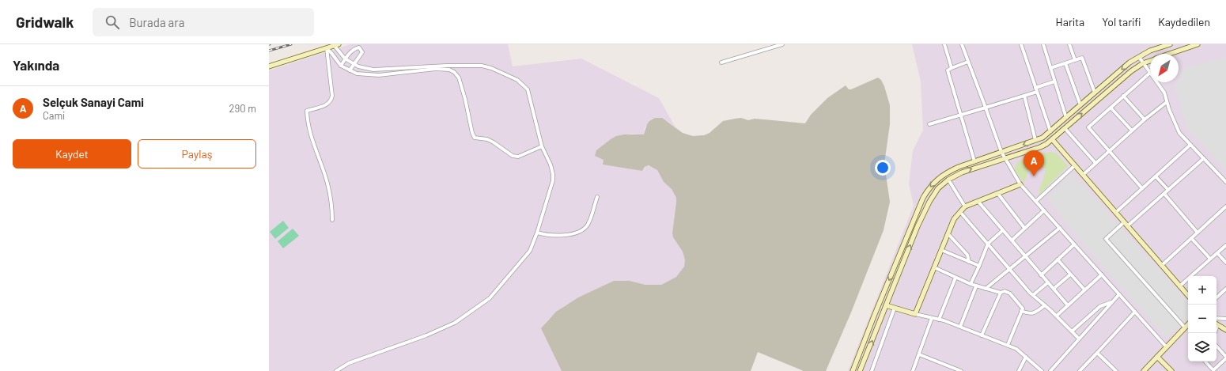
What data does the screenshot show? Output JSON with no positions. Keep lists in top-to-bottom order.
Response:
{
  "north": "bottom left",
  "page": {
    "header": "Gridwalk",
    "search": "Burada ara",
    "nav": ["Harita", "Yol tarifi", "Kaydedilen"],
    "heading": "Yakında",
    "list": [
      {
        "mark": "A",
        "name": "Selçuk Sanayi Cami",
        "note": "Cami",
        "value": "290 m"
      }
    ],
    "buttons": ["Kaydet", "Paylaş"],
    "pins": "A",
    "map_buttons": ["+", "−"]
  }
}
